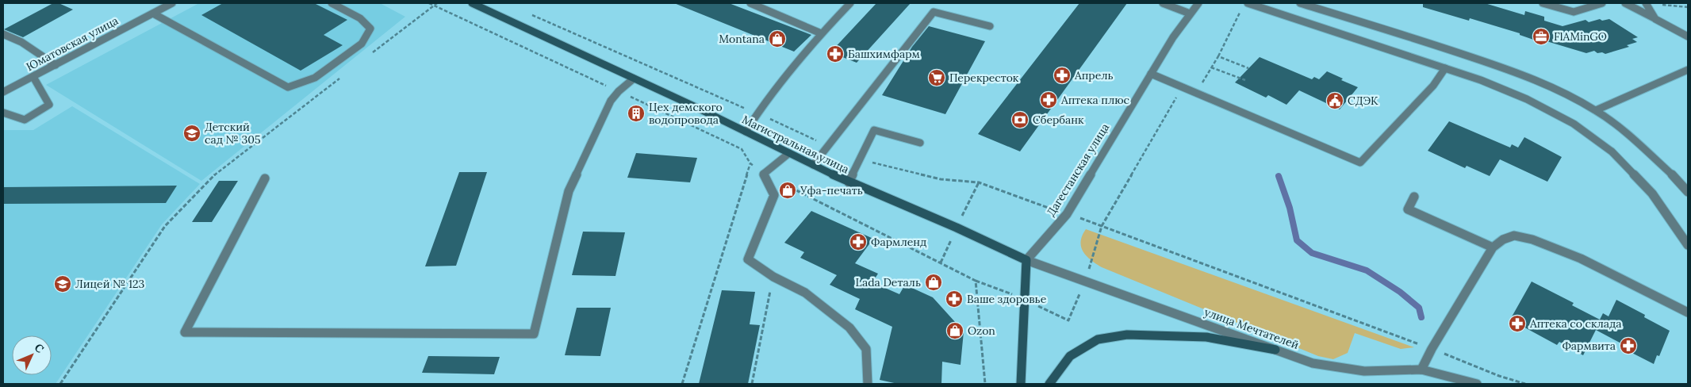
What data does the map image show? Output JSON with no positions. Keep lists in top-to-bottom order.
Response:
{
  "streets": {
    "street": [
      "Юматовская улица",
      "Магистральная улица",
      "Дагестанская улица",
      "улица Мечтателей"
    ]
  },
  "crossings": [
    ["Магистральная улица", "Дагестанская улица"],
    ["Магистральная улица", "улица Мечтателей"],
    ["Дагестанская улица", "улица Мечтателей"]
  ],
  "places": {
    "office": ["FlAMinGO"],
    "shop": [
      "Montana",
      "Уфа-печать",
      "Lada Dеталь",
      "Ozon"
    ],
    "pharmacy": [
      "Башхимфарм",
      "Апрель",
      "Аптека плюс",
      "Фармленд",
      "Ваше здоровье",
      "Аптека со склада",
      "Фармвита"
    ],
    "supermarket": ["Перекресток"],
    "public building": ["СДЭК"],
    "building": ["Цех демского водопровода"],
    "bank": ["Сбербанк"],
    "school or university": ["Детский сад № 305", "Лицей № 123"]
  },
  "north": "top right"
}
